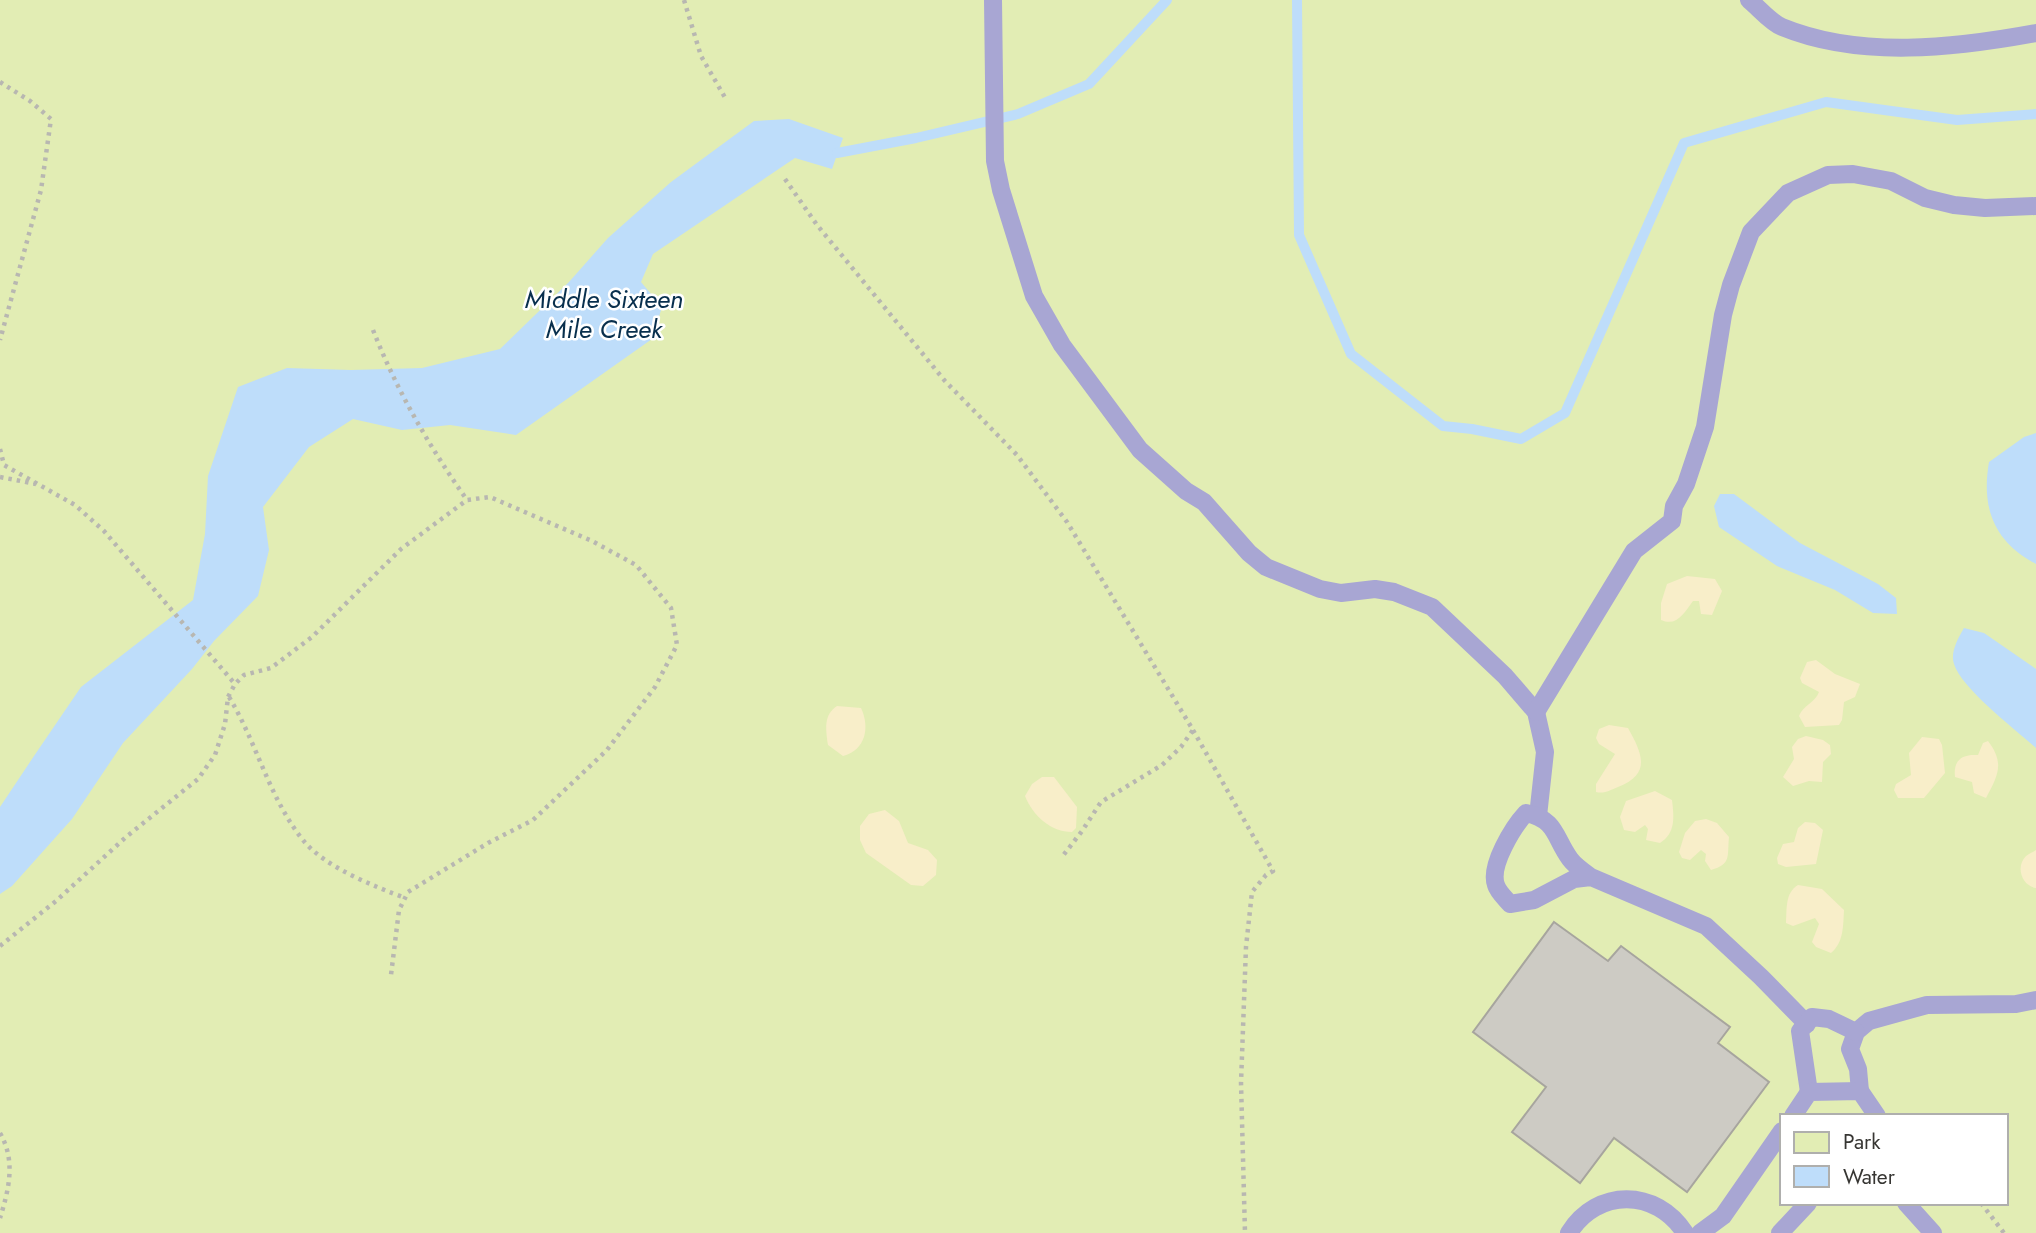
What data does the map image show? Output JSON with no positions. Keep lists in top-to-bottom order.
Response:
{
  "water": ["Middle Sixteen Mile Creek"],
  "legend": ["Park", "Water"]
}
